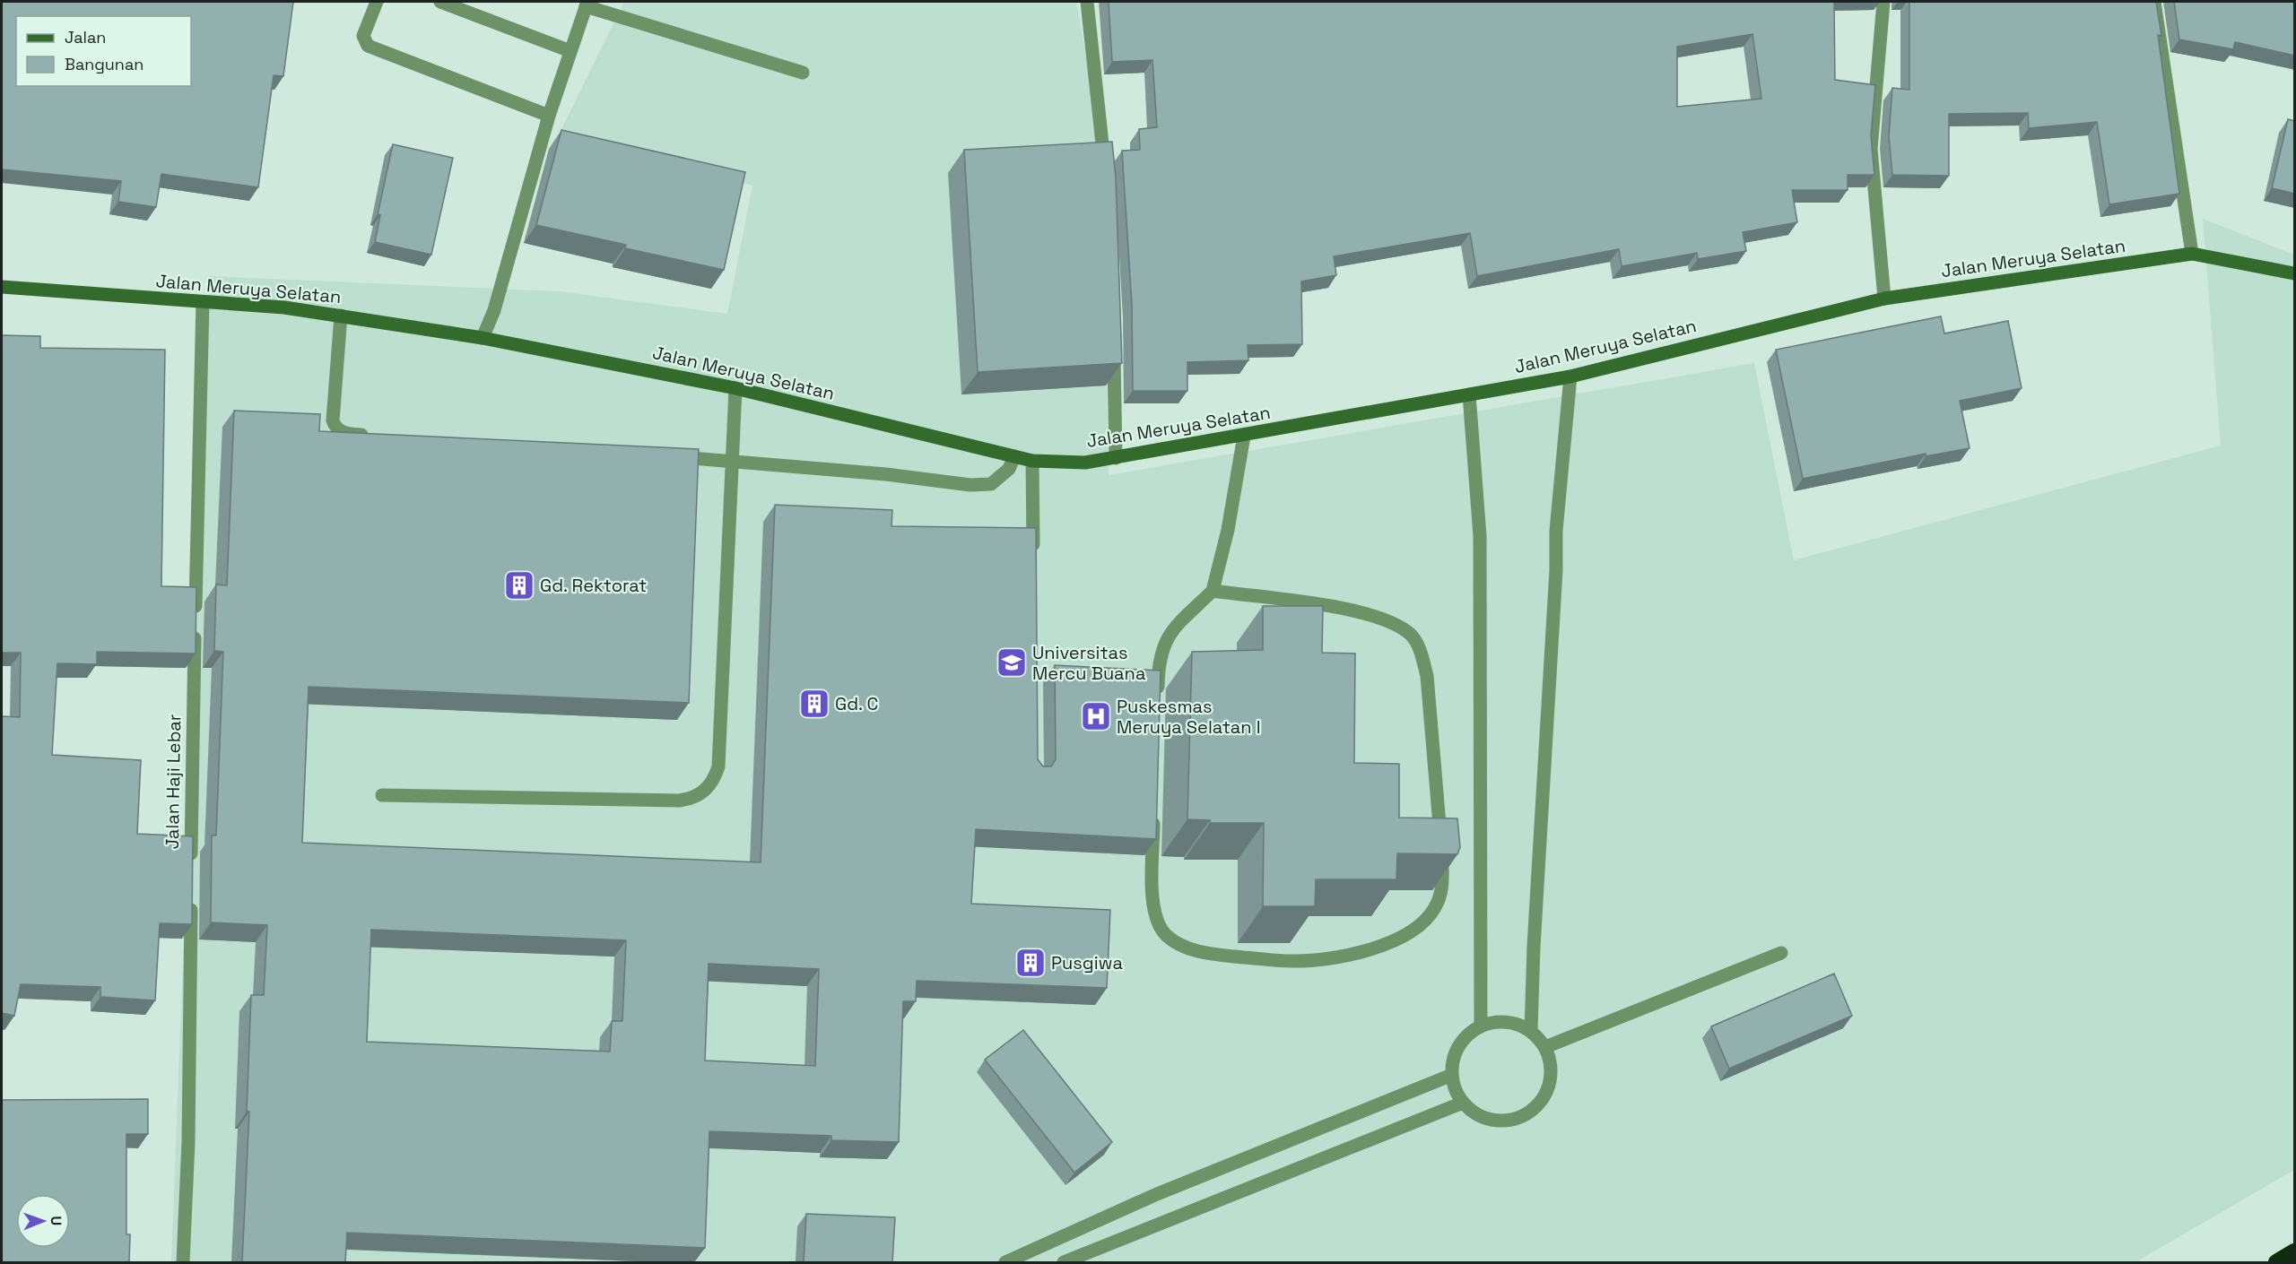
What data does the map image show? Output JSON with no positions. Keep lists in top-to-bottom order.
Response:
{
  "streets": {
    "main road": ["Jalan Meruya Selatan"],
    "street": ["Jalan Haji Lebar"]
  },
  "crossings": [
    ["Jalan Meruya Selatan", "Jalan Haji Lebar"]
  ],
  "places": {
    "building": ["Gd. Rektorat", "Gd. C", "Pusgiwa"],
    "school or university": ["Universitas Mercu Buana"],
    "hospital": ["Puskesmas Meruya Selatan I"]
  },
  "legend": ["Jalan", "Bangunan"],
  "north": "right"
}
